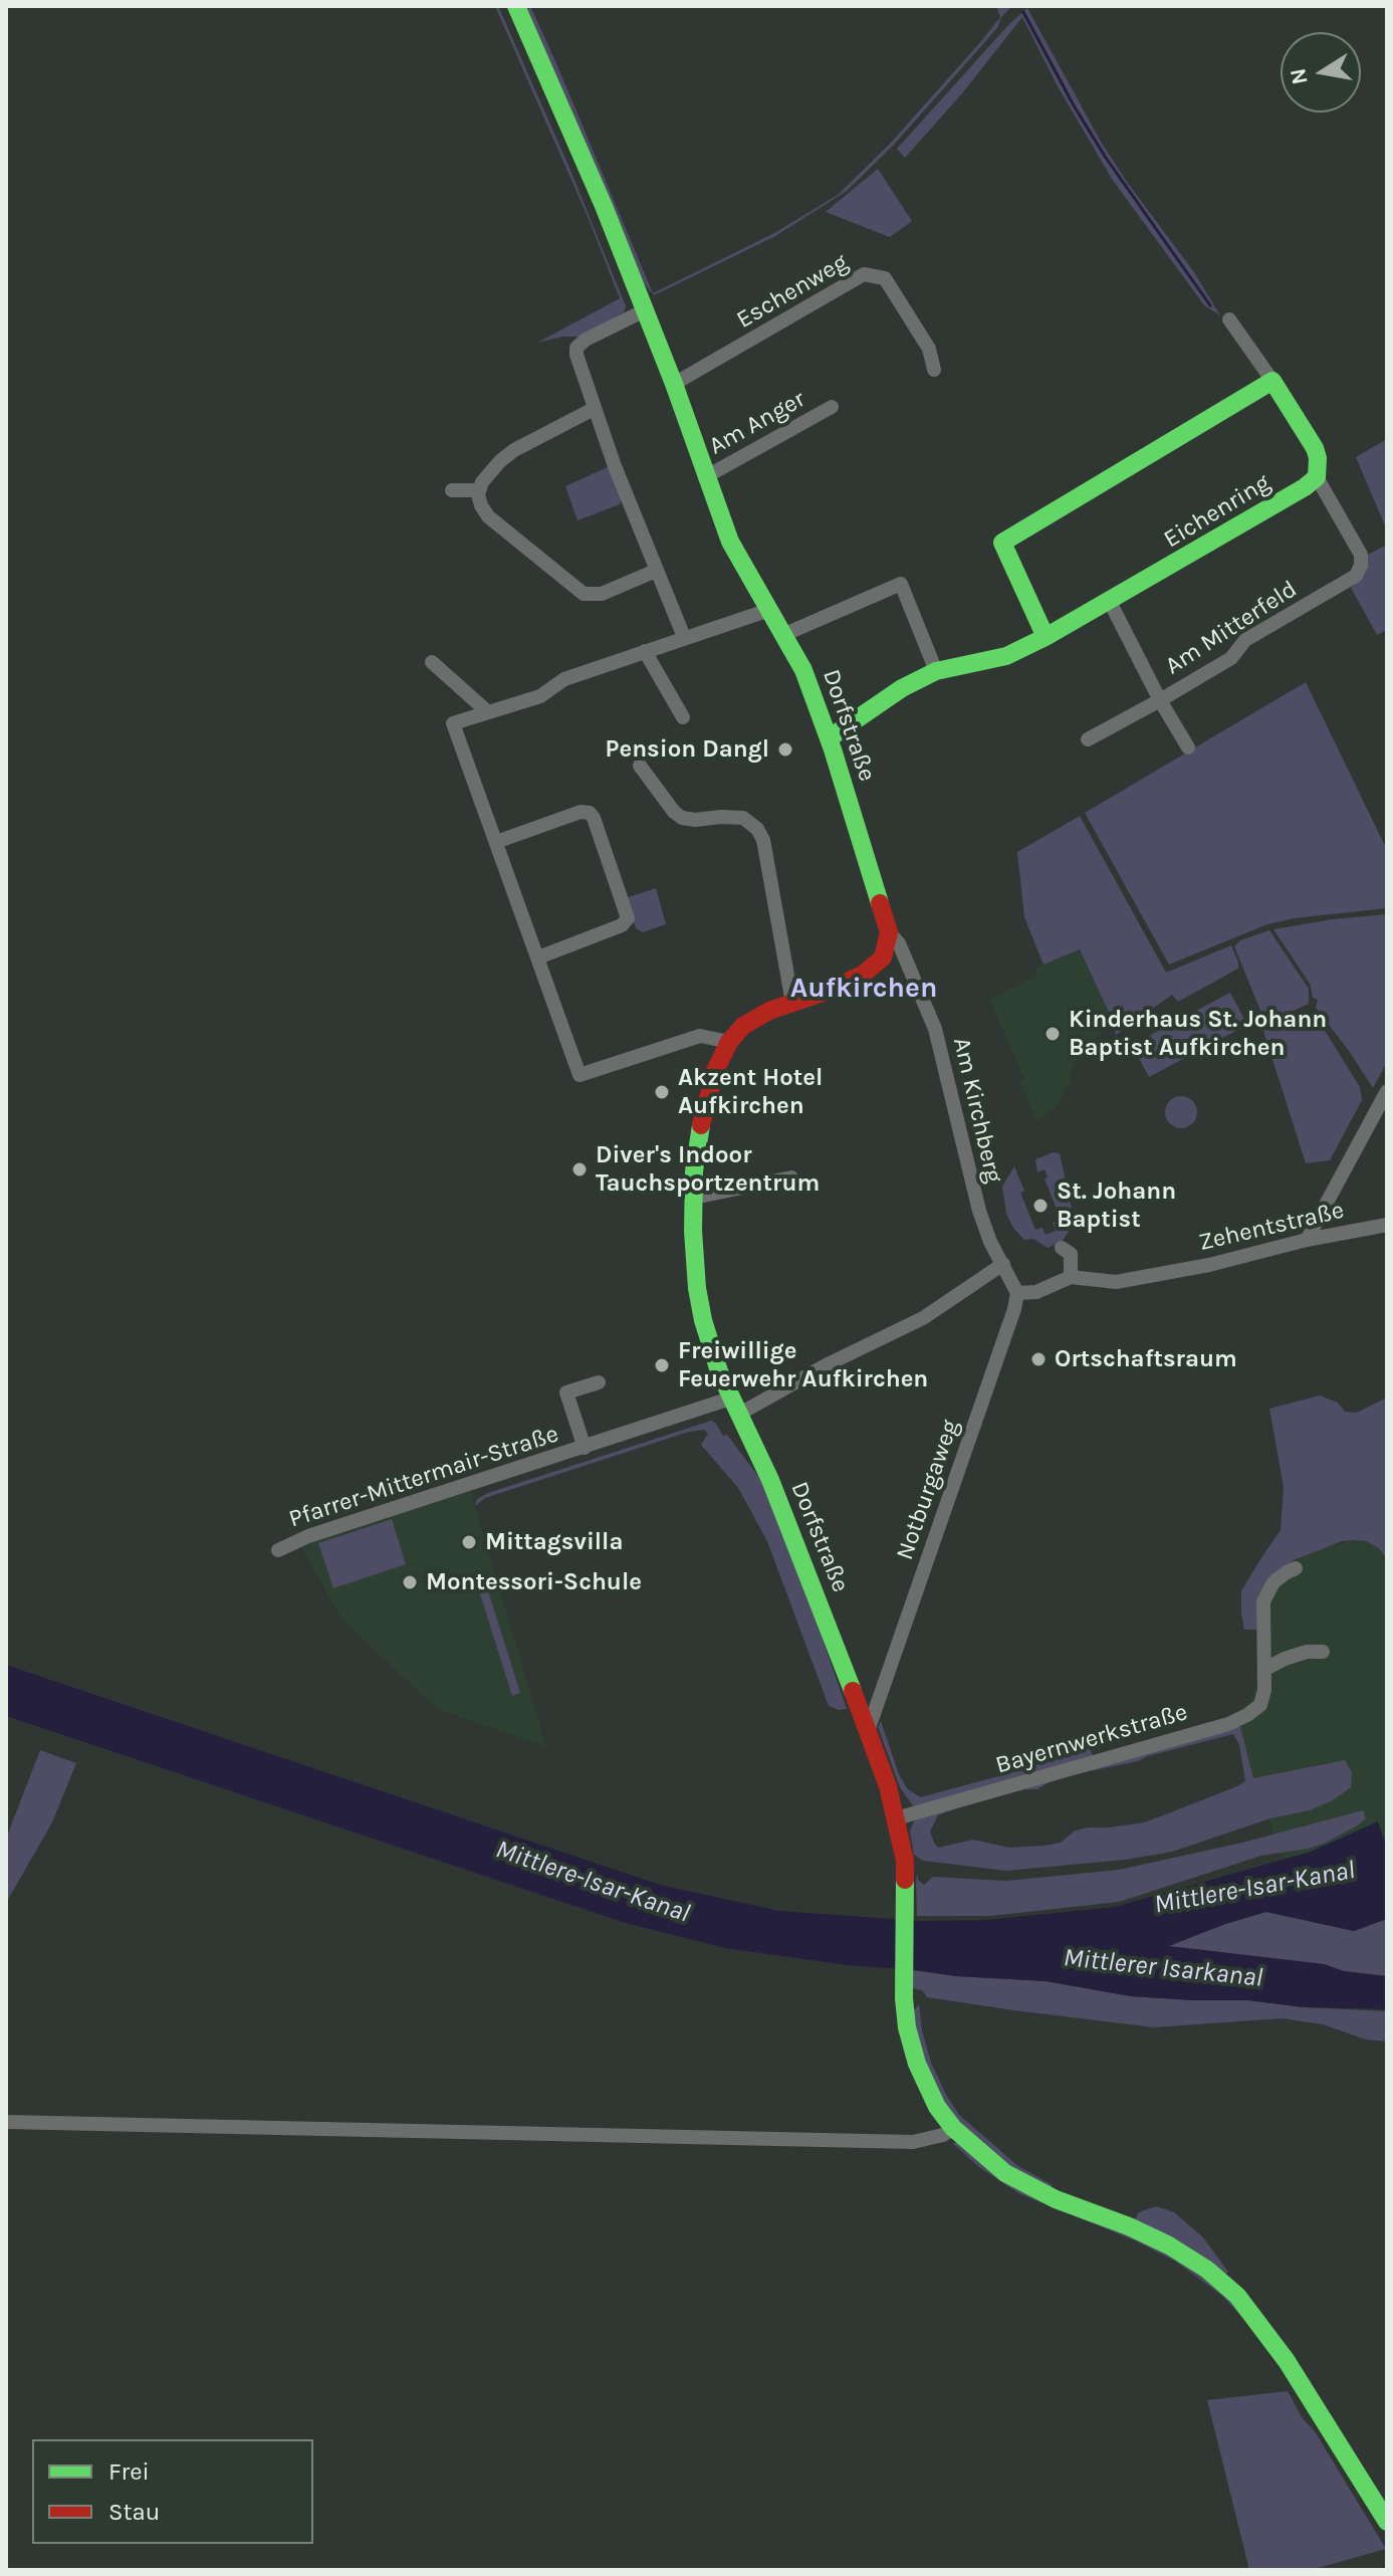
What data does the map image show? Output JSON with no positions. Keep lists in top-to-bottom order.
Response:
{
  "streets": {
    "street": [
      "Eschenweg",
      "Am Anger",
      "Eichenring",
      "Am Mitterfeld",
      "Dorfstraße",
      "Am Kirchberg",
      "Zehentstraße",
      "Pfarrer-Mittermair-Straße",
      "Notburgaweg",
      "Bayernwerkstraße"
    ]
  },
  "crossings": [
    ["Eschenweg", "Dorfstraße"],
    ["Am Anger", "Dorfstraße"],
    ["Eichenring", "Am Mitterfeld"],
    ["Eichenring", "Dorfstraße"],
    ["Dorfstraße", "Am Kirchberg"],
    ["Dorfstraße", "Pfarrer-Mittermair-Straße"],
    ["Dorfstraße", "Notburgaweg"],
    ["Dorfstraße", "Bayernwerkstraße"],
    ["Am Kirchberg", "Pfarrer-Mittermair-Straße"]
  ],
  "districts": ["Aufkirchen"],
  "water": ["Mittlere-Isar-Kanal", "Mittlerer Isarkanal"],
  "places": [
    "Pension Dangl",
    "Kinderhaus St. Johann Baptist Aufkirchen",
    "Akzent Hotel Aufkirchen",
    "Diver's Indoor Tauchsportzentrum",
    "St. Johann Baptist",
    "Ortschaftsraum",
    "Freiwillige Feuerwehr Aufkirchen",
    "Mittagsvilla",
    "Montessori-Schule"
  ],
  "legend": ["Frei", "Stau"],
  "north": "left"
}
